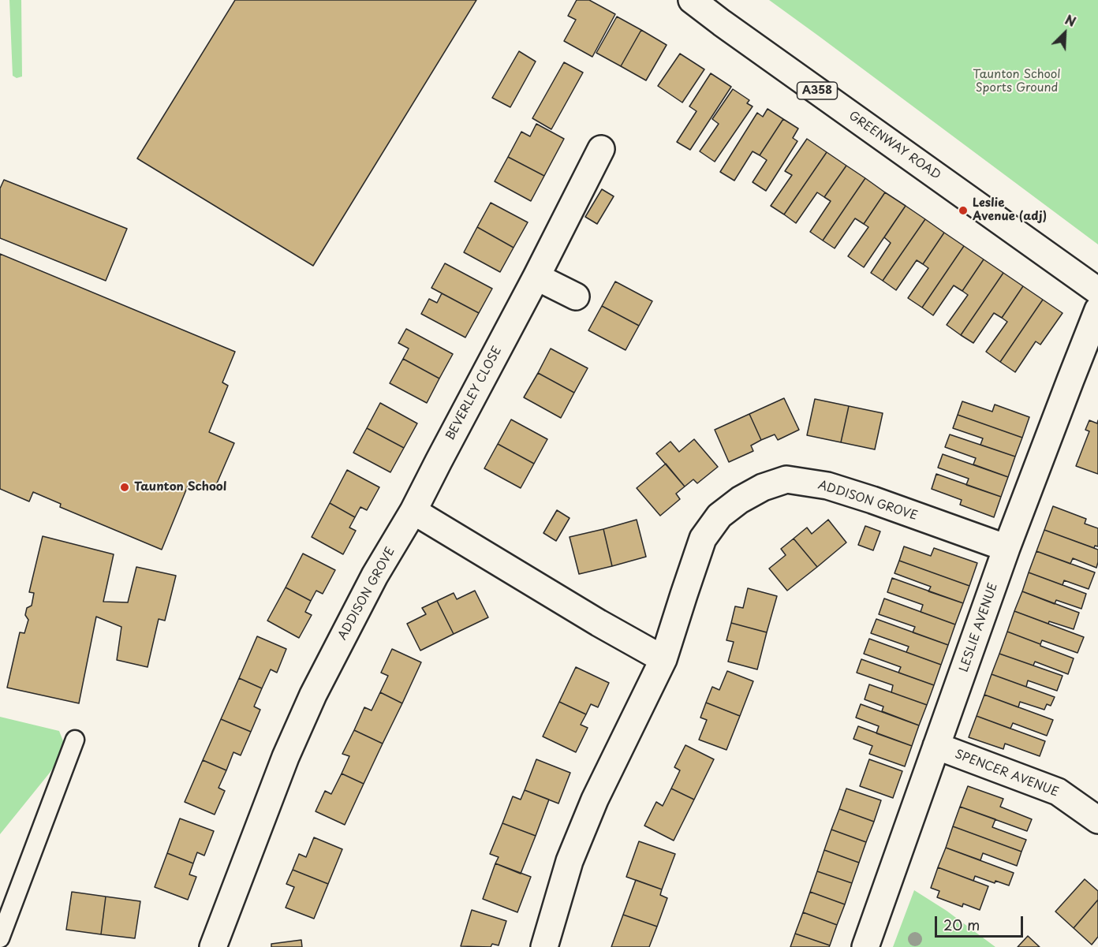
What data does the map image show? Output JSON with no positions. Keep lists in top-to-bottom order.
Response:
{
  "streets": {
    "street": [
      "A358",
      "GREENWAY ROAD",
      "BEVERLEY CLOSE",
      "ADDISON GROVE",
      "LESLIE AVENUE",
      "SPENCER AVENUE"
    ]
  },
  "crossings": [
    ["BEVERLEY CLOSE", "ADDISON GROVE"],
    ["ADDISON GROVE", "LESLIE AVENUE"],
    ["LESLIE AVENUE", "SPENCER AVENUE"]
  ],
  "parks": ["Taunton School Sports Ground"],
  "places": ["Leslie Avenue (adj)", "Taunton School"],
  "scale_bar": "20 m",
  "north": "top right"
}
